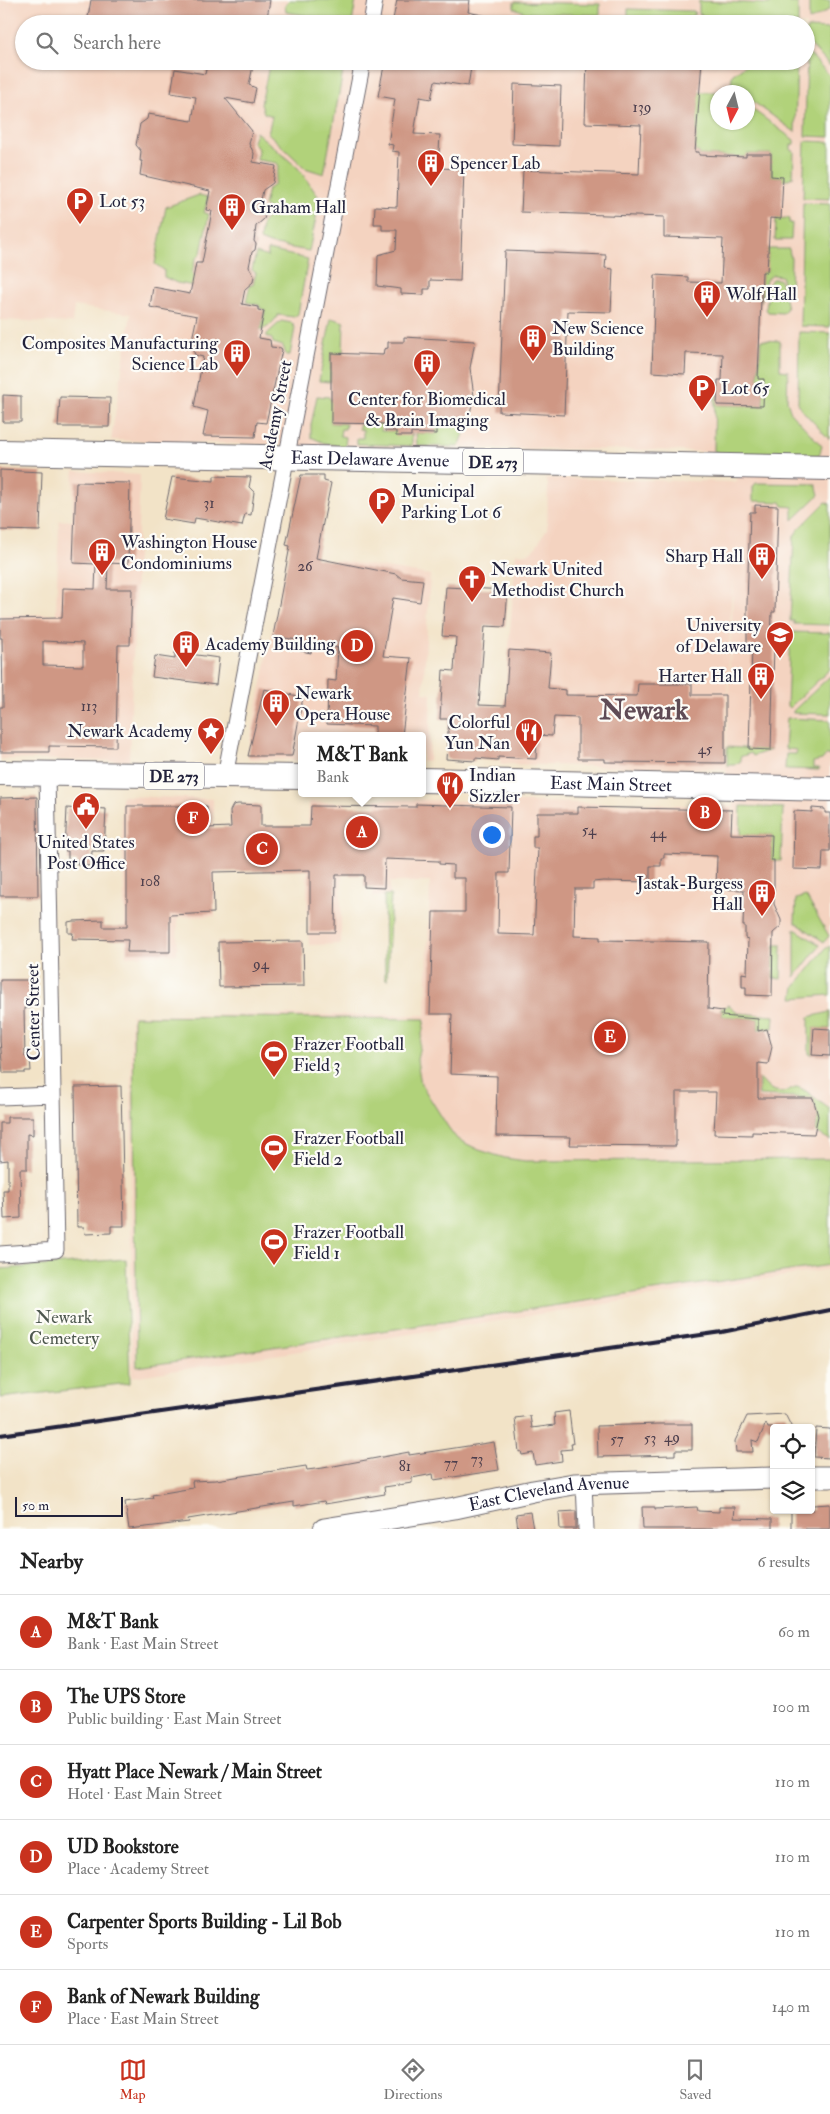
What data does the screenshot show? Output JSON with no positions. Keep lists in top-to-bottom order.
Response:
{
  "streets": {
    "main road": [
      "East Delaware Avenue",
      "DE 273",
      "East Main Street",
      "East Cleveland Avenue"
    ],
    "street": ["Academy Street", "Center Street"]
  },
  "crossings": [
    ["Academy Street", "East Delaware Avenue"],
    ["Academy Street", "DE 273"],
    ["DE 273", "Center Street"]
  ],
  "districts": ["Newark"],
  "parks": ["Newark Cemetery"],
  "places": {
    "building": [
      "Spencer Lab",
      "Graham Hall",
      "Wolf Hall",
      "New Science Building",
      "Composites Manufacturing Science Lab",
      "Center for Biomedical & Brain Imaging",
      "Washington House Condominiums",
      "Sharp Hall",
      "Academy Building",
      "Harter Hall",
      "Newark Opera House",
      "Jastak-Burgess Hall"
    ],
    "parking": ["Lot 53", "Lot 65", "Municipal Parking Lot 6"],
    "church": ["Newark United Methodist Church"],
    "school or university": ["University of Delaware"],
    "place": ["Newark Academy"],
    "restaurant": ["Colorful Yun Nan", "Indian Sizzler"],
    "public building": ["United States Post Office"],
    "sports": ["Frazer Football Field 3", "Frazer Football Field 2", "Frazer Football Field 1"]
  },
  "house_numbers": [
    "139",
    "31",
    "26",
    "113",
    "45",
    "54",
    "44",
    "108",
    "94",
    "49",
    "53",
    "57",
    "73",
    "77",
    "81"
  ],
  "scale_bar": "50 m",
  "north": "bottom",
  "page": {
    "search": "Search here",
    "pins": [
      "D",
      "B",
      "F",
      "A",
      "C",
      "E"
    ],
    "popup": ["M&T Bank", "Bank"],
    "scale": "50 m",
    "heading": ["Nearby", "6 results"],
    "list": [
      {
        "mark": "A",
        "name": "M&T Bank",
        "note": "Bank · East Main Street",
        "value": "60 m"
      },
      {
        "mark": "B",
        "name": "The UPS Store",
        "note": "Public building · East Main Street",
        "value": "100 m"
      },
      {
        "mark": "C",
        "name": "Hyatt Place Newark / Main Street",
        "note": "Hotel · East Main Street",
        "value": "110 m"
      },
      {
        "mark": "D",
        "name": "UD Bookstore",
        "note": "Place · Academy Street",
        "value": "110 m"
      },
      {
        "mark": "E",
        "name": "Carpenter Sports Building - Lil Bob",
        "note": "Sports",
        "value": "110 m"
      },
      {
        "mark": "F",
        "name": "Bank of Newark Building",
        "note": "Place · East Main Street",
        "value": "140 m"
      }
    ],
    "nav": ["Map", "Directions", "Saved"]
  }
}
